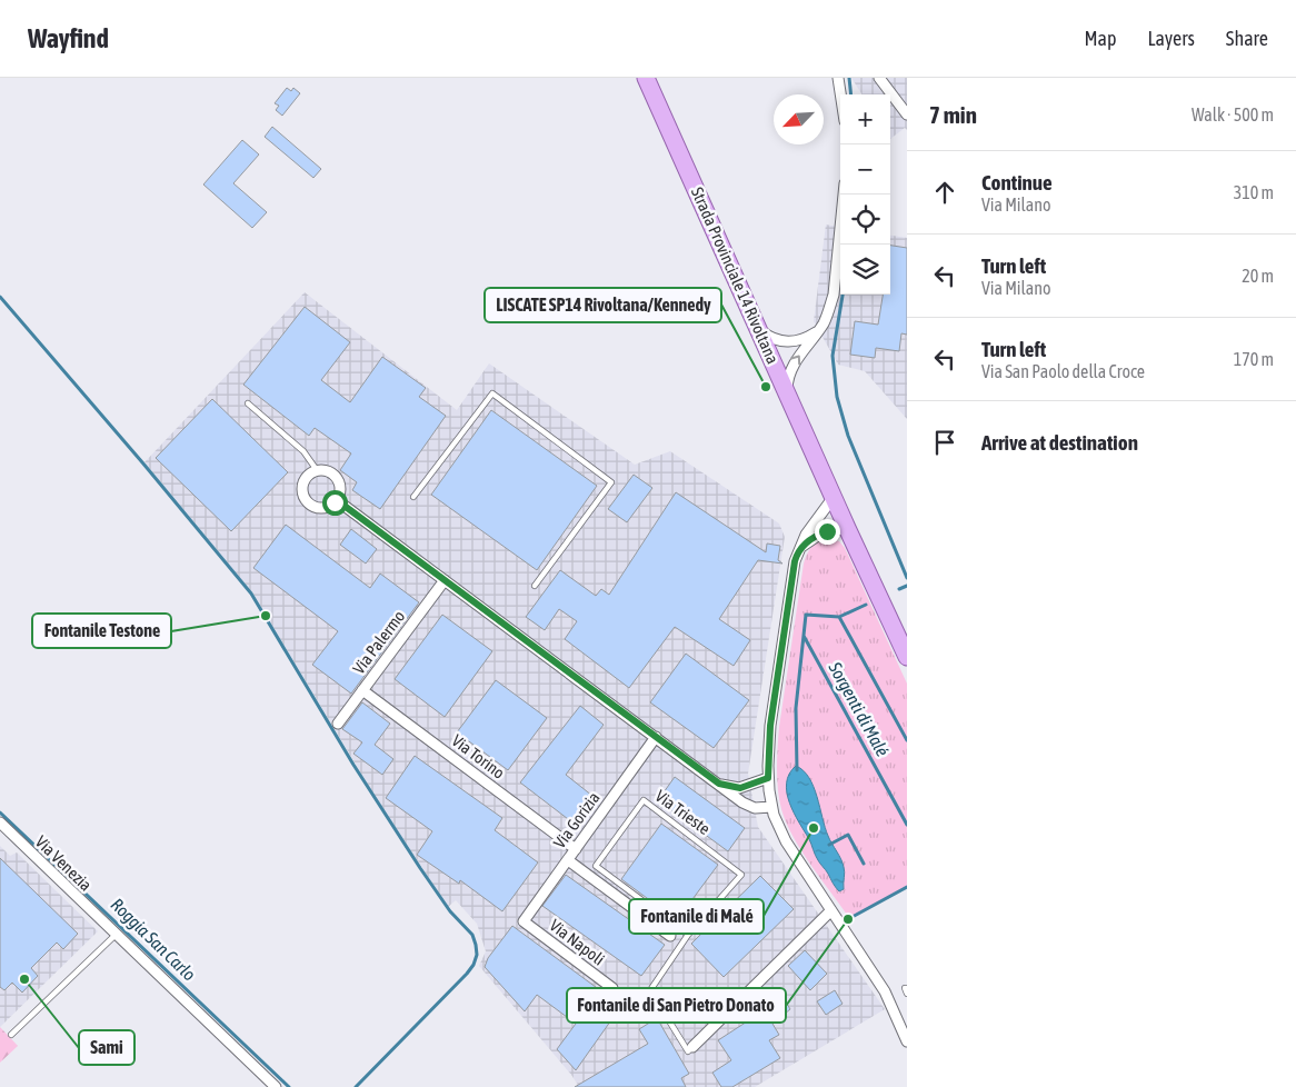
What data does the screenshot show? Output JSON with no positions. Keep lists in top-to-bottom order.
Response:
{
  "streets": {
    "main road": ["Strada Provinciale 14 Rivoltana"],
    "street": [
      "Via Palermo",
      "Via Torino",
      "Via Trieste",
      "Via Gorizia",
      "Via Venezia",
      "Via Napoli"
    ]
  },
  "crossings": [
    ["Via Palermo", "Via Torino"],
    ["Via Torino", "Via Gorizia"],
    ["Via Gorizia", "Via Napoli"]
  ],
  "water": ["Sorgenti di Malé", "Roggia San Carlo"],
  "places": [
    "LISCATE SP14 Rivoltana/Kennedy",
    "Fontanile Testone",
    "Fontanile di Malé",
    "Fontanile di San Pietro Donato",
    "Sami"
  ],
  "north": "bottom left",
  "page": {
    "header": "Wayfind",
    "nav": ["Map", "Layers", "Share"],
    "heading": ["7 min", "Walk · 500 m"],
    "map_buttons": ["+", "−"],
    "list": [
      ["Continue", "Via Milano", "310 m"],
      ["Turn left", "Via Milano", "20 m"],
      ["Turn left", "Via San Paolo della Croce", "170 m"],
      "Arrive at destination"
    ]
  }
}
